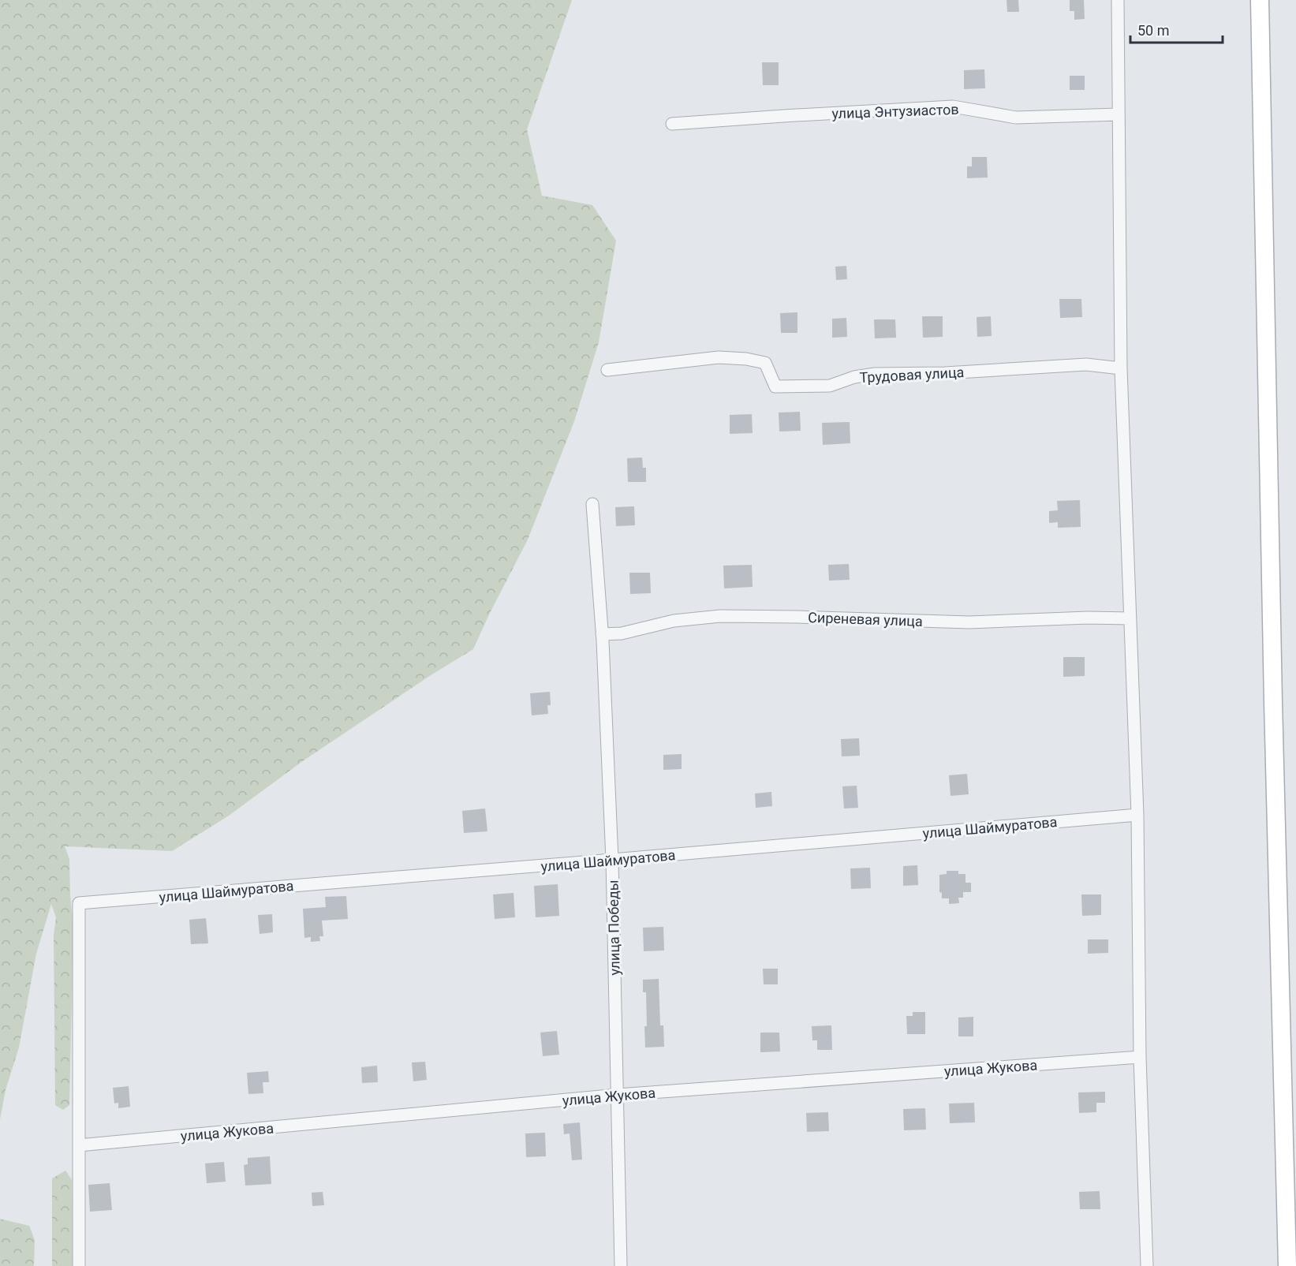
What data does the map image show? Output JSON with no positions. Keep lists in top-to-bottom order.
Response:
{
  "streets": {
    "street": [
      "улица Энтузиастов",
      "Трудовая улица",
      "Сиреневая улица",
      "улица Шаймуратова",
      "улица Победы",
      "улица Жукова"
    ]
  },
  "crossings": [
    ["Сиреневая улица", "улица Победы"],
    ["улица Шаймуратова", "улица Победы"],
    ["улица Шаймуратова", "улица Жукова"],
    ["улица Победы", "улица Жукова"]
  ],
  "scale_bar": "50 m"
}
